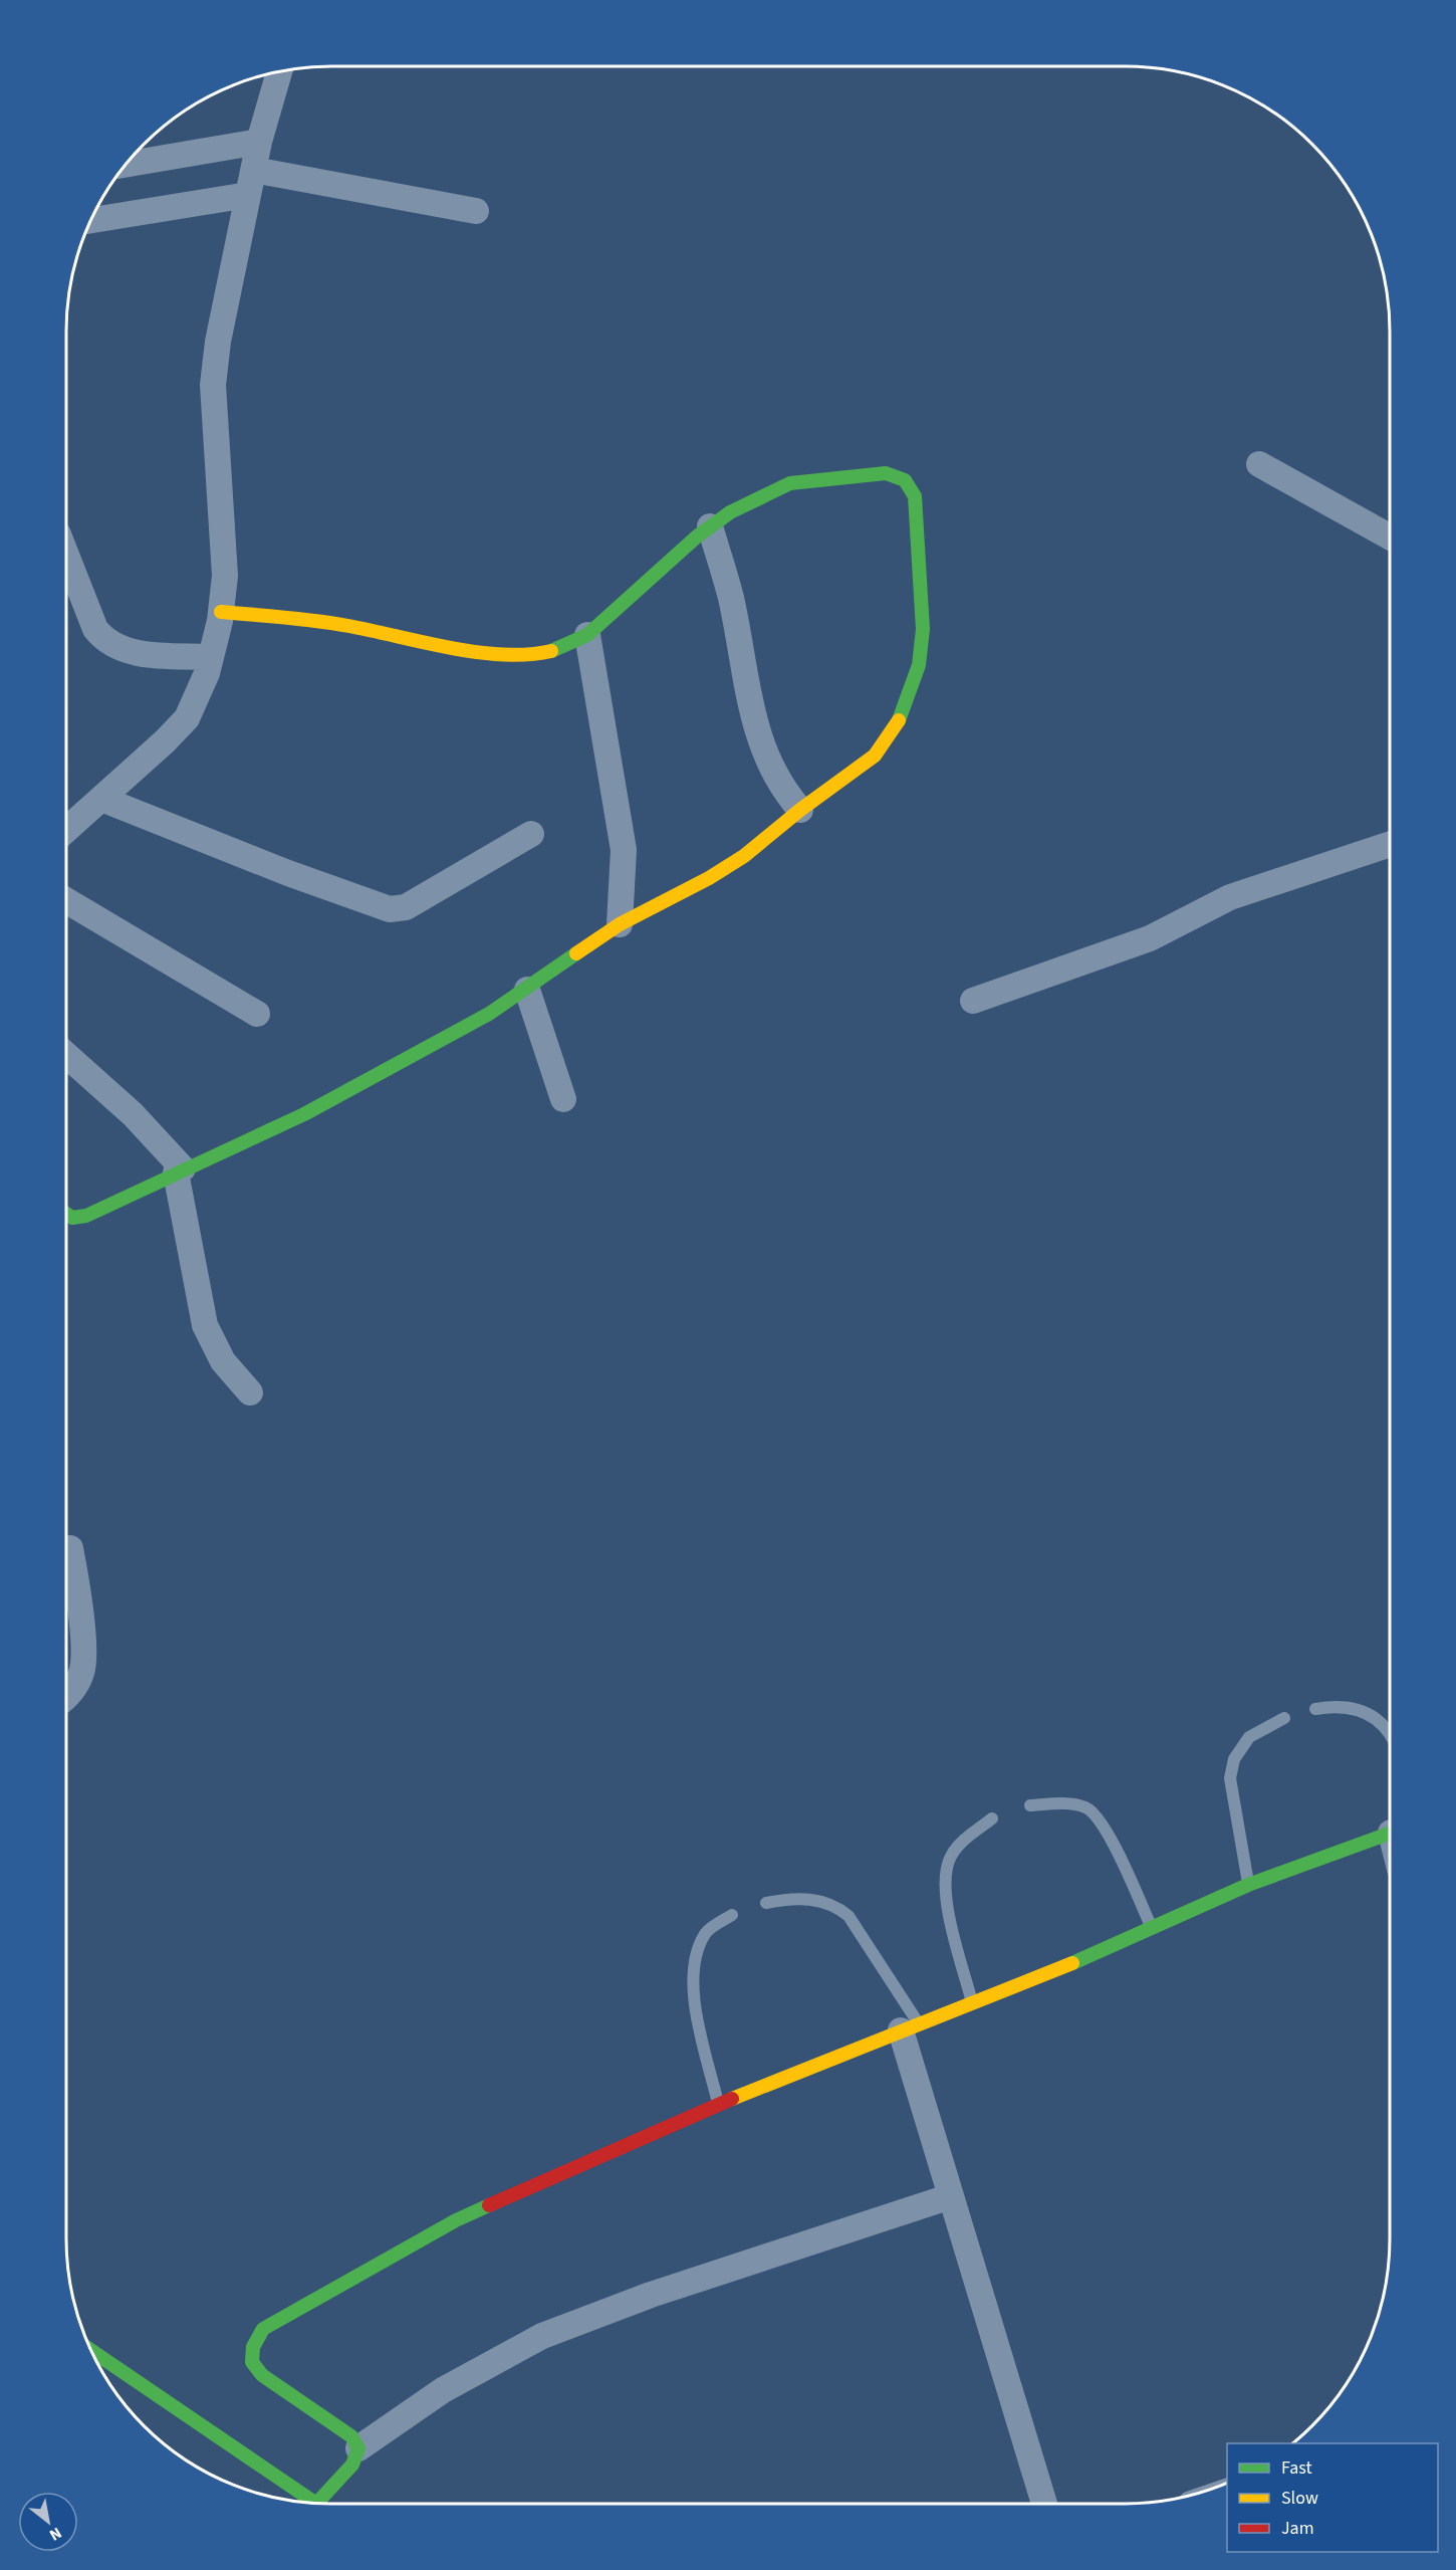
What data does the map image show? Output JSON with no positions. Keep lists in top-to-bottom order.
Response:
{
  "legend": ["Fast", "Slow", "Jam"],
  "north": "bottom right"
}
